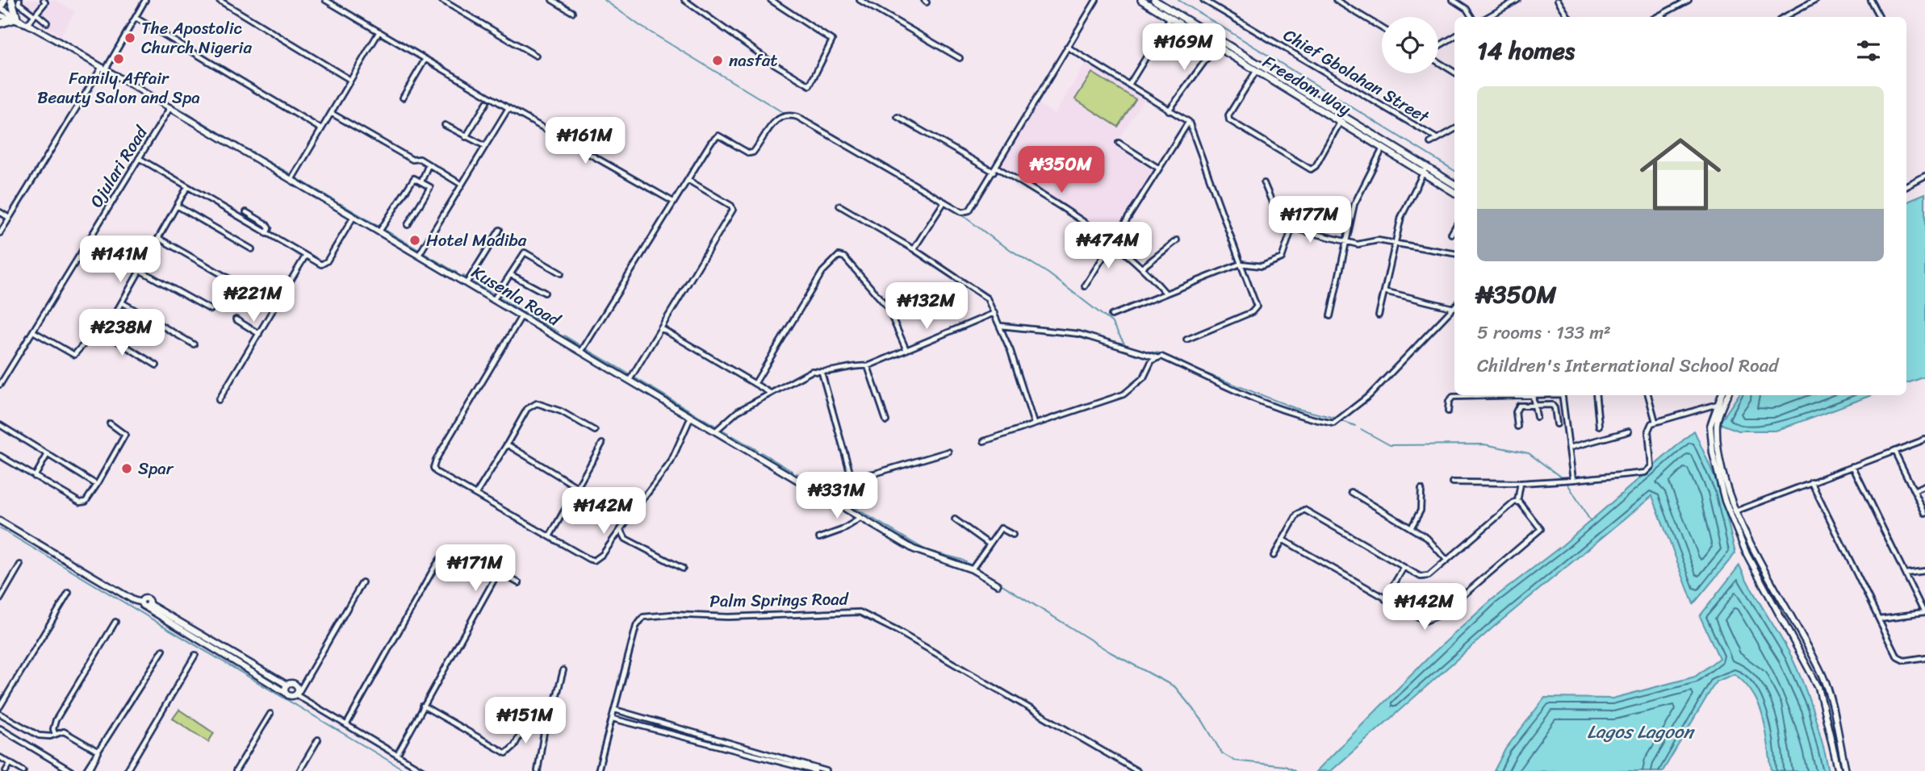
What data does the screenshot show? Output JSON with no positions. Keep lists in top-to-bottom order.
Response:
{
  "streets": {
    "main road": ["Freedom Way"],
    "street": [
      "Chief Gbolahan Street",
      "Ojulari Road",
      "Kusenla Road",
      "Palm Springs Road"
    ]
  },
  "crossings": [
    ["Ojulari Road", "Kusenla Road"]
  ],
  "water": ["Lagos Lagoon"],
  "places": [
    "The Apostolic Church Nigeria",
    "Family Affair Beauty Salon and Spa",
    "nasfat",
    "Hotel Madiba",
    "Spar"
  ],
  "page": {
    "heading": "14 homes",
    "price": [
      "₦169M",
      "₦161M",
      "₦350M",
      "₦177M",
      "₦474M",
      "₦141M",
      "₦221M",
      "₦132M",
      "₦238M",
      "₦331M",
      "₦142M",
      "₦171M",
      "₦142M",
      "₦151M"
    ],
    "list": [
      {
        "name": "₦350M",
        "note": "5 rooms · 133 m² · Children's International School Road"
      }
    ]
  }
}
